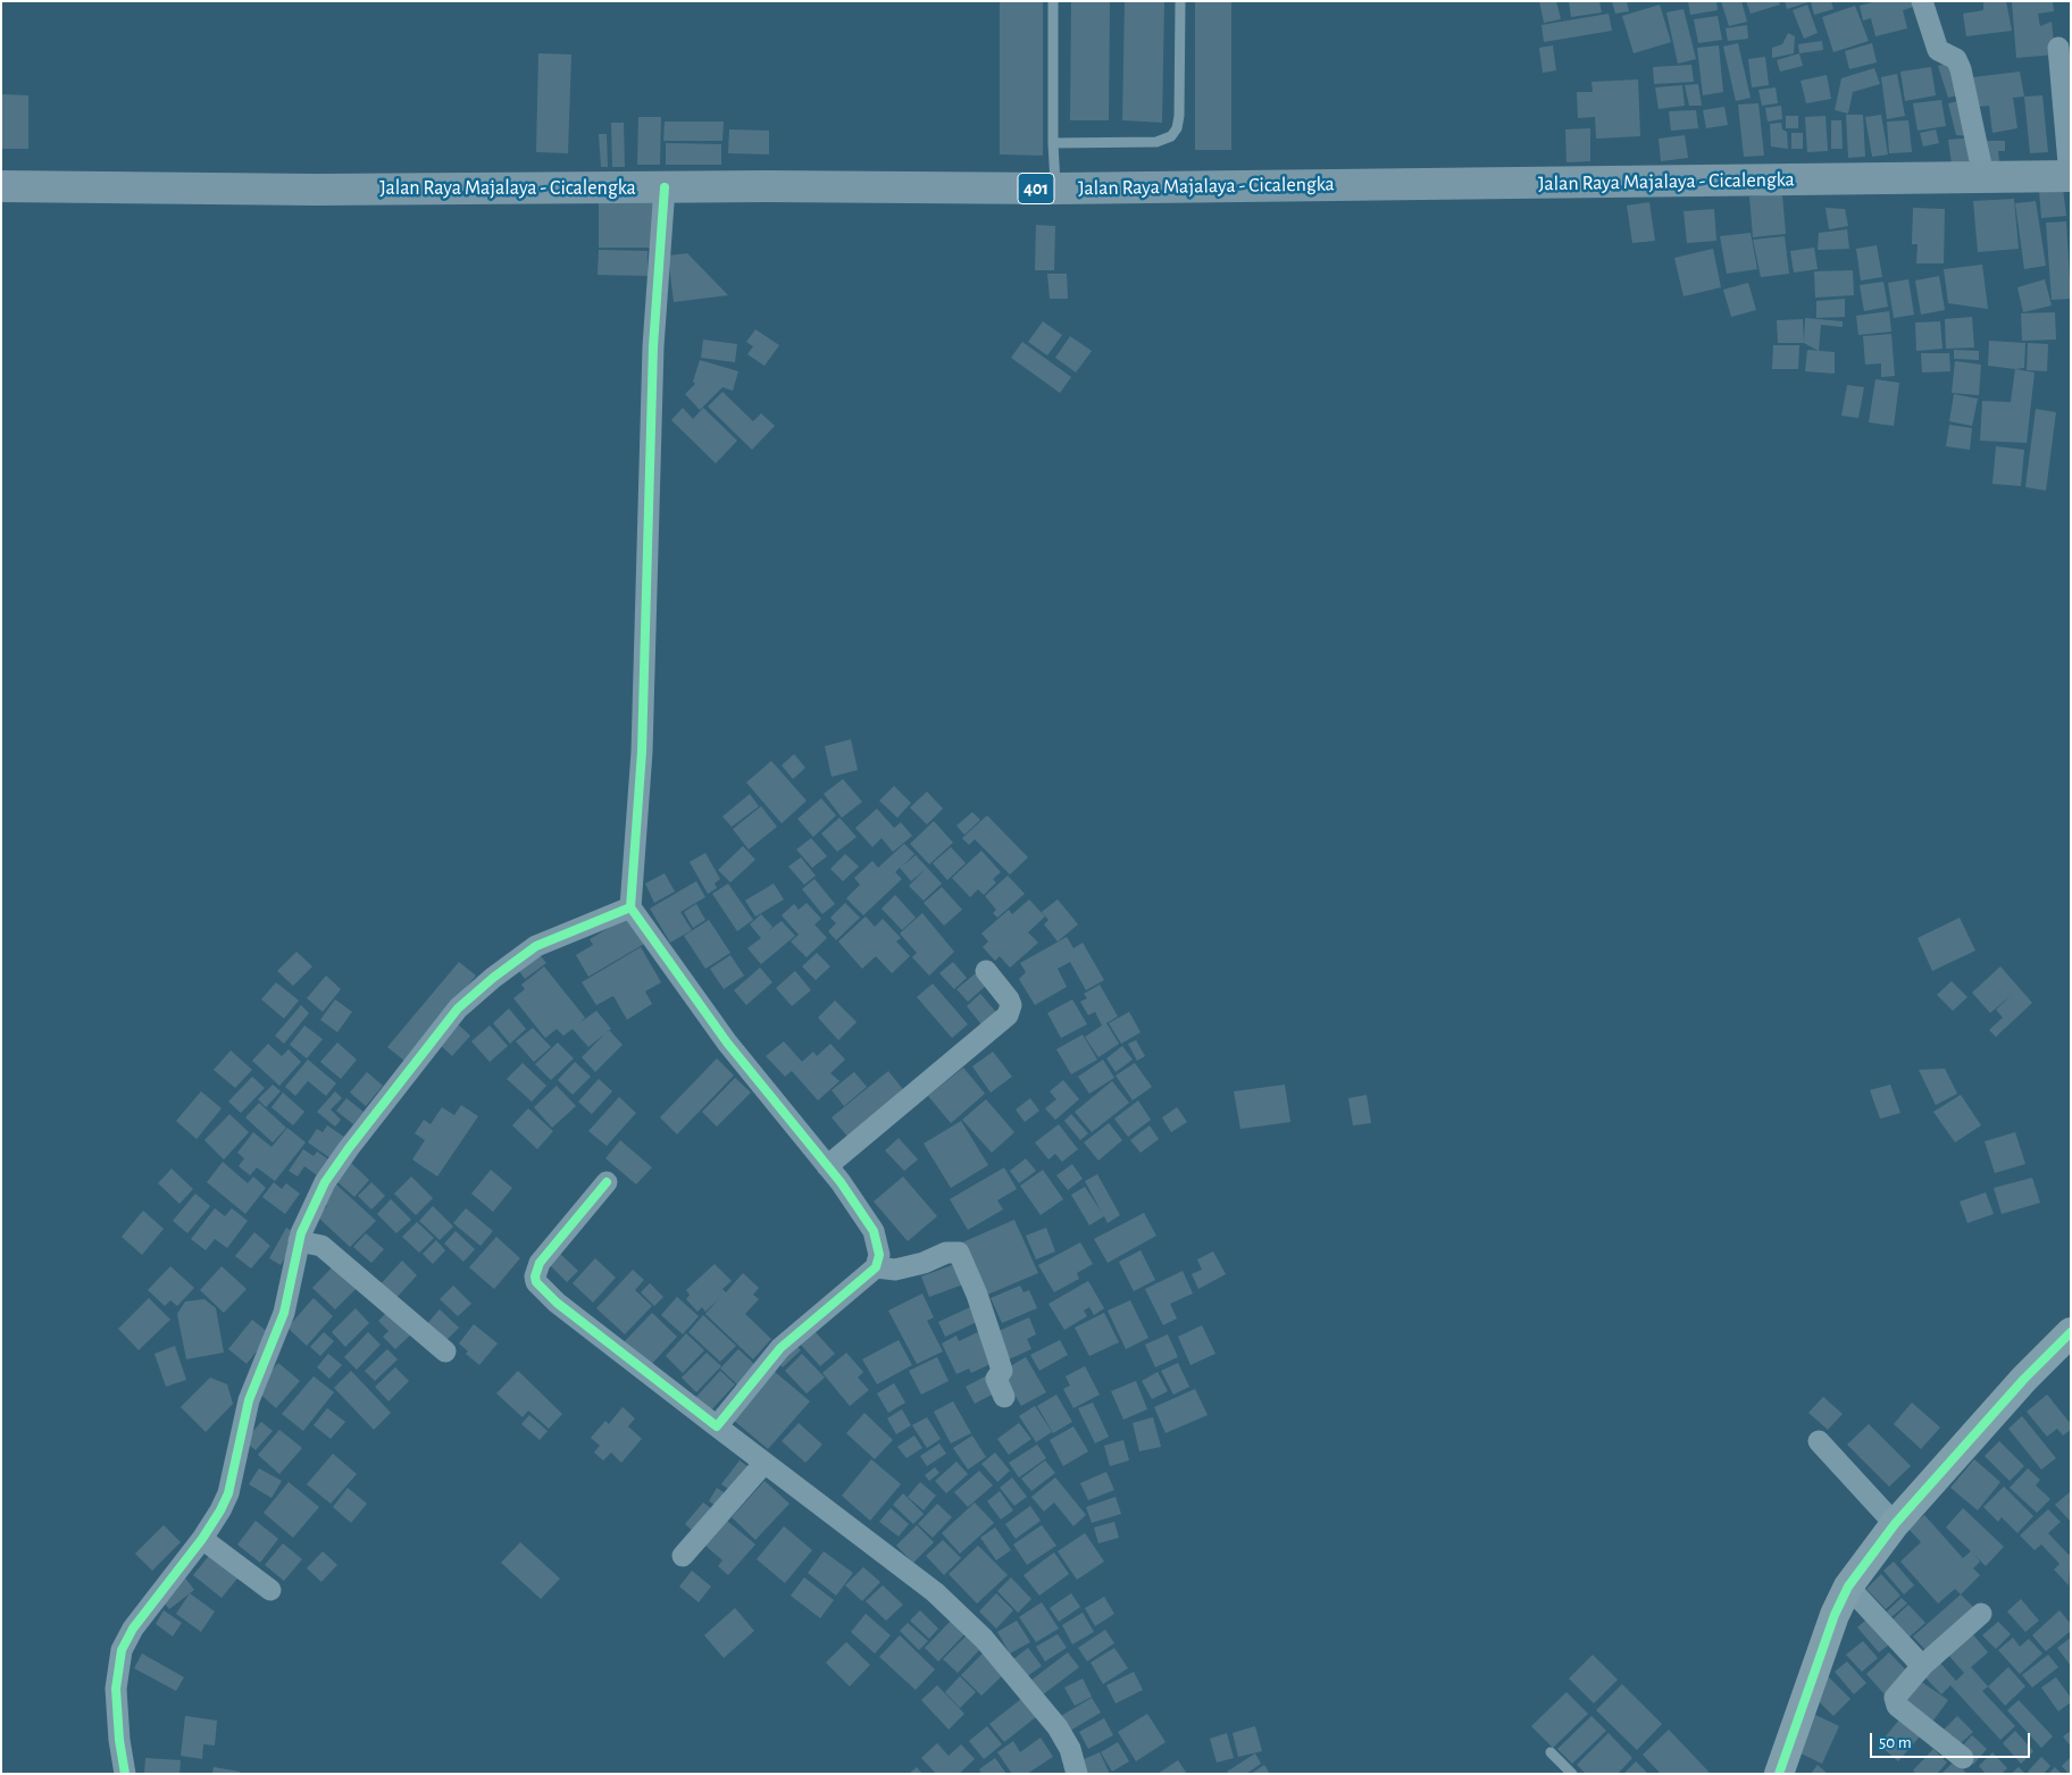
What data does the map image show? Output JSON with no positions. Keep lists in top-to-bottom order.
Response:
{
  "streets": {
    "main road": ["Jalan Raya Majalaya - Cicalengka", "401"]
  },
  "scale_bar": "50 m"
}
